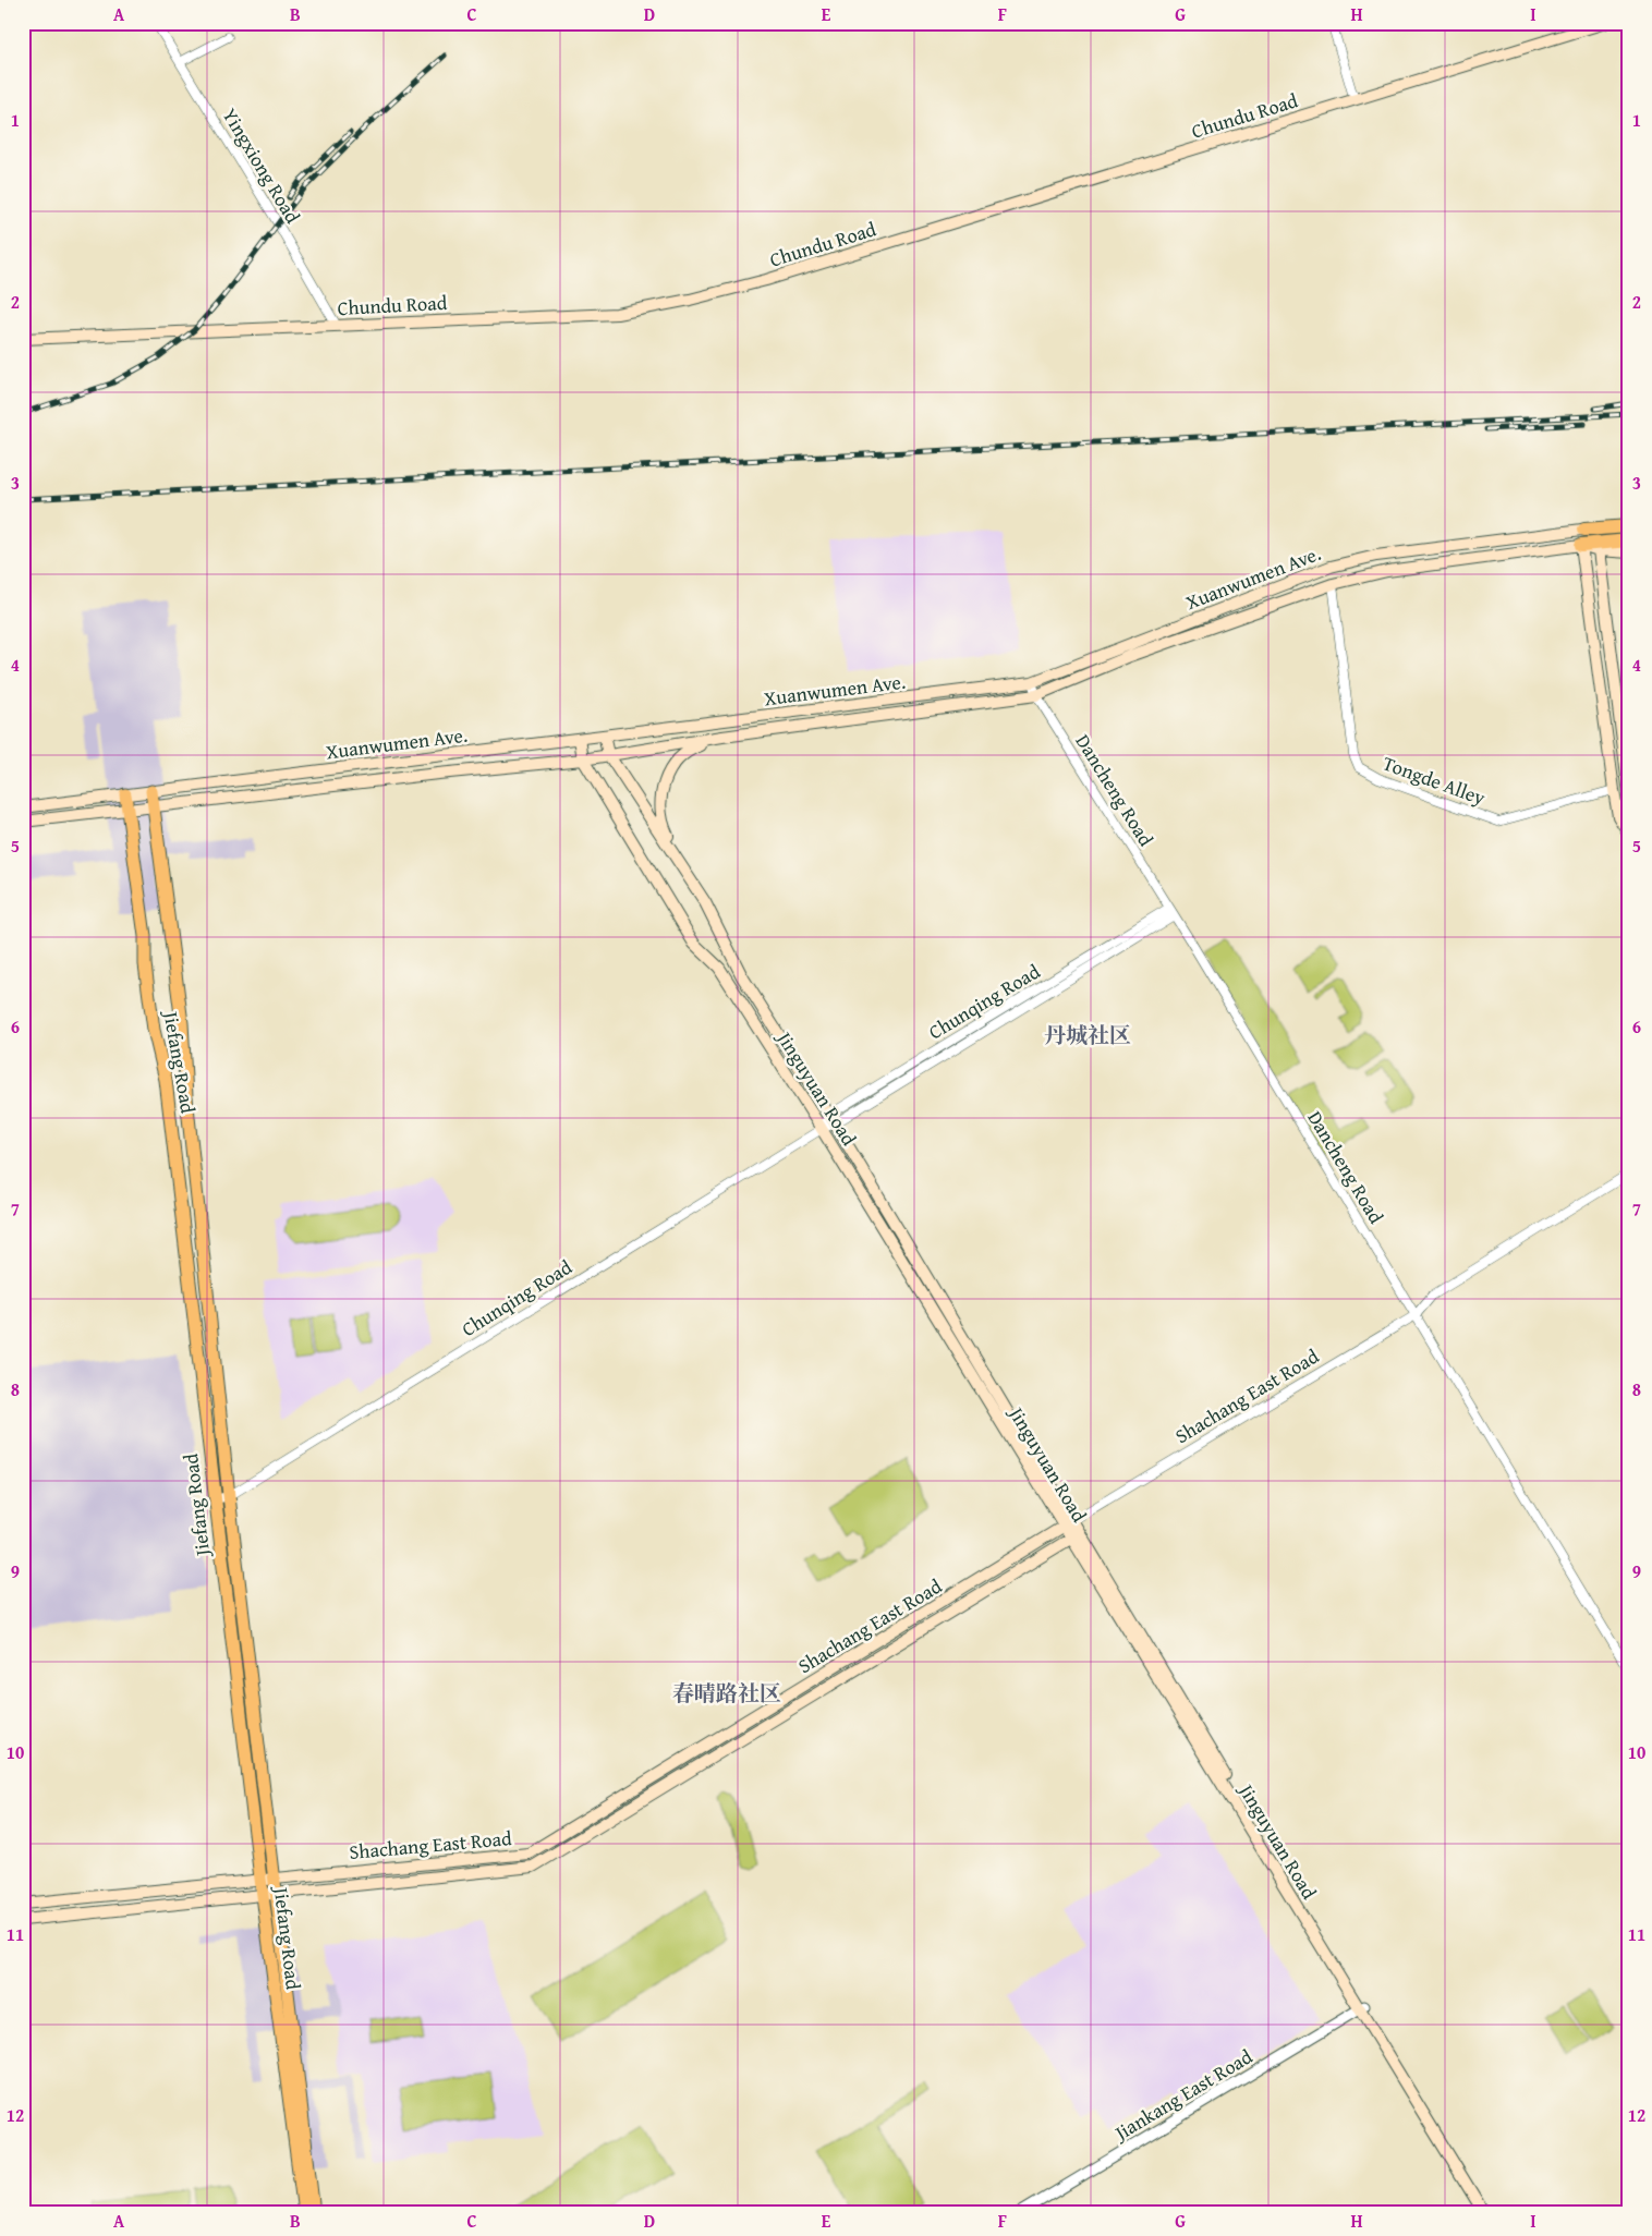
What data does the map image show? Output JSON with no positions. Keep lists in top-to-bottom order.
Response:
{
  "streets": {
    "main road": [
      "Chundu Road",
      "Xuanwumen Ave.",
      "Jiefang Road",
      "Jinguyuan Road",
      "Shachang East Road"
    ],
    "street": [
      "Yingxiong Road",
      "Tongde Alley",
      "Dancheng Road",
      "Chunqing Road",
      "Jiankang East Road"
    ]
  },
  "crossings": [
    ["Chundu Road", "Yingxiong Road"],
    ["Xuanwumen Ave.", "Tongde Alley"],
    ["Xuanwumen Ave.", "Dancheng Road"],
    ["Xuanwumen Ave.", "Jiefang Road"],
    ["Xuanwumen Ave.", "Jinguyuan Road"],
    ["Dancheng Road", "Chunqing Road"],
    ["Dancheng Road", "Shachang East Road"],
    ["Chunqing Road", "Jiefang Road"],
    ["Chunqing Road", "Jinguyuan Road"],
    ["Jiefang Road", "Shachang East Road"],
    ["Jinguyuan Road", "Shachang East Road"],
    ["Jinguyuan Road", "Jiankang East Road"]
  ],
  "districts": ["丹城社区", "春晴路社区"],
  "grid": {
    "columns": [
      "A",
      "B",
      "C",
      "D",
      "E",
      "F",
      "G",
      "H",
      "I"
    ],
    "rows": [
      "1",
      "2",
      "3",
      "4",
      "5",
      "6",
      "7",
      "8",
      "9",
      "10",
      "11",
      "12"
    ]
  }
}
